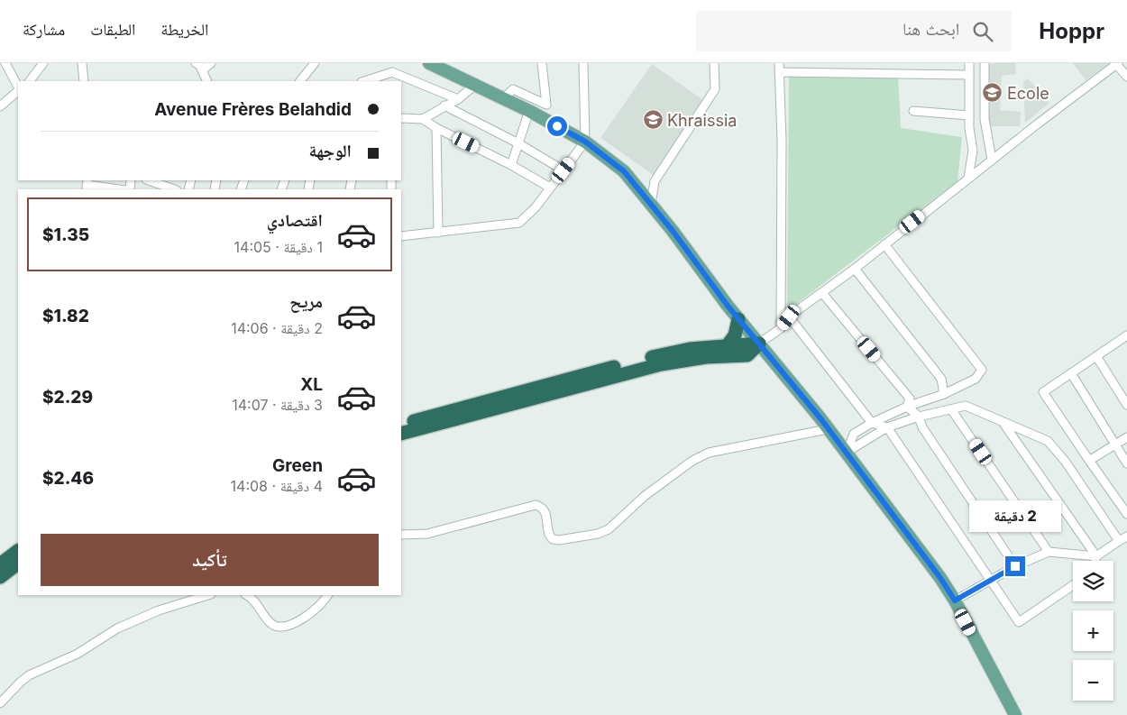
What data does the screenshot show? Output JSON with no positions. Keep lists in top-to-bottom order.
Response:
{
  "places": {
    "school or university": ["Ecole", "Khraissia"]
  },
  "page": {
    "header": "Hoppr",
    "search": "ابحث هنا",
    "nav": ["الخريطة", "الطبقات", "مشاركة"],
    "banner": ["Avenue Frères Belahdid", "الوجهة"],
    "list": [
      {
        "name": "اقتصادي",
        "note": "1 دقيقة · 14:05",
        "value": "$1.35"
      },
      {
        "name": "مريح",
        "note": "2 دقيقة · 14:06",
        "value": "$1.82"
      },
      {
        "name": "XL",
        "note": "3 دقيقة · 14:07",
        "value": "$2.29"
      },
      {
        "name": "Green",
        "note": "4 دقيقة · 14:08",
        "value": "$2.46"
      }
    ],
    "bubble": "2 دقيقة",
    "buttons": "تأكيد",
    "map_buttons": ["+", "−"]
  }
}
